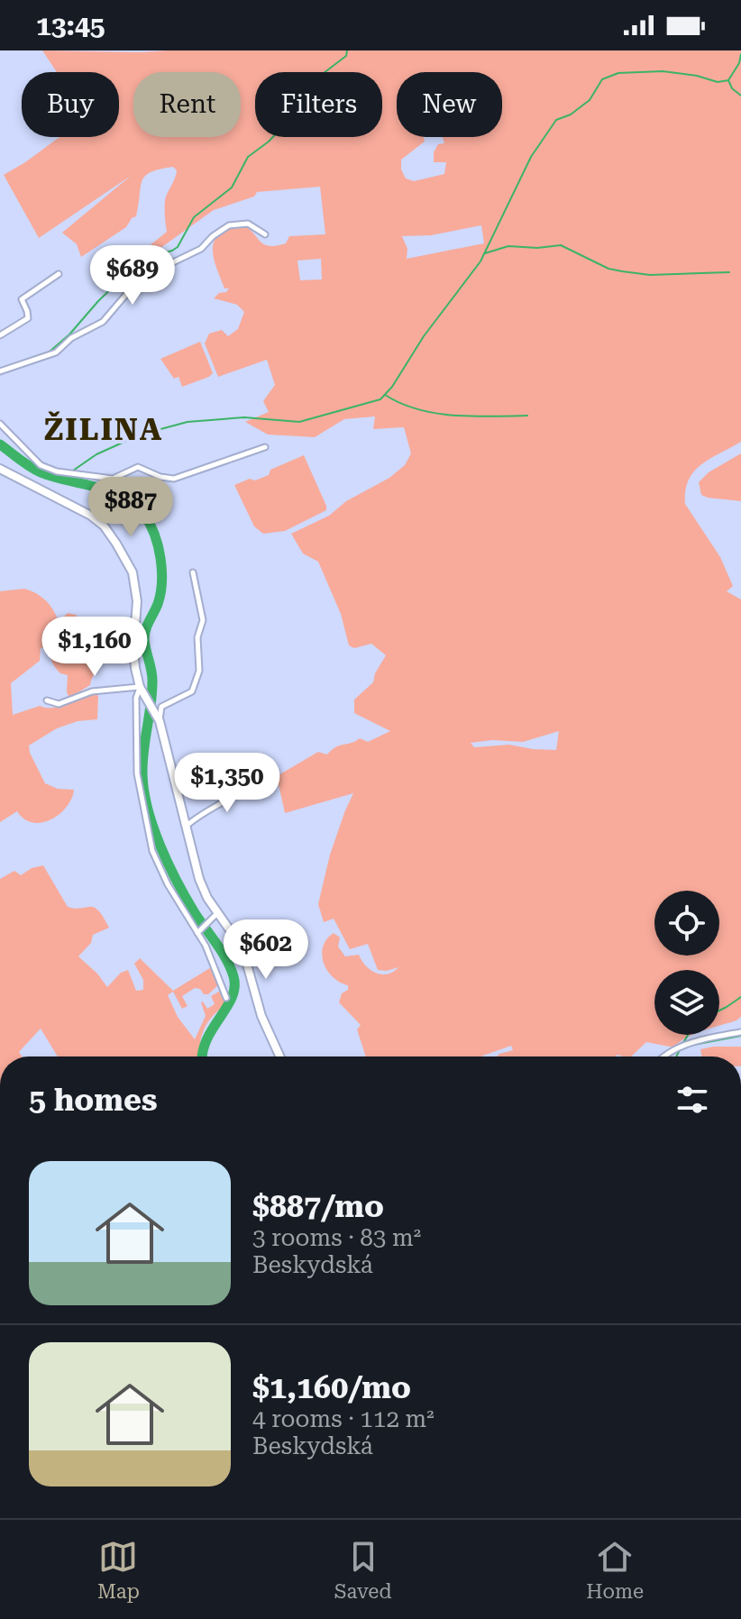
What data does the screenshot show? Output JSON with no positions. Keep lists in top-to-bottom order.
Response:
{
  "districts": ["ŽILINA"],
  "page": {
    "status": "13:45",
    "chip": [
      "Buy",
      "Rent",
      "Filters",
      "New"
    ],
    "price": [
      "$689",
      "$887",
      "$1,160",
      "$1,350",
      "$602"
    ],
    "heading": "5 homes",
    "list": [
      {
        "name": "$887/mo",
        "note": "3 rooms · 83 m² · Beskydská"
      },
      {
        "name": "$1,160/mo",
        "note": "4 rooms · 112 m² · Beskydská"
      }
    ],
    "tabs": ["Map", "Saved", "Home"]
  }
}
